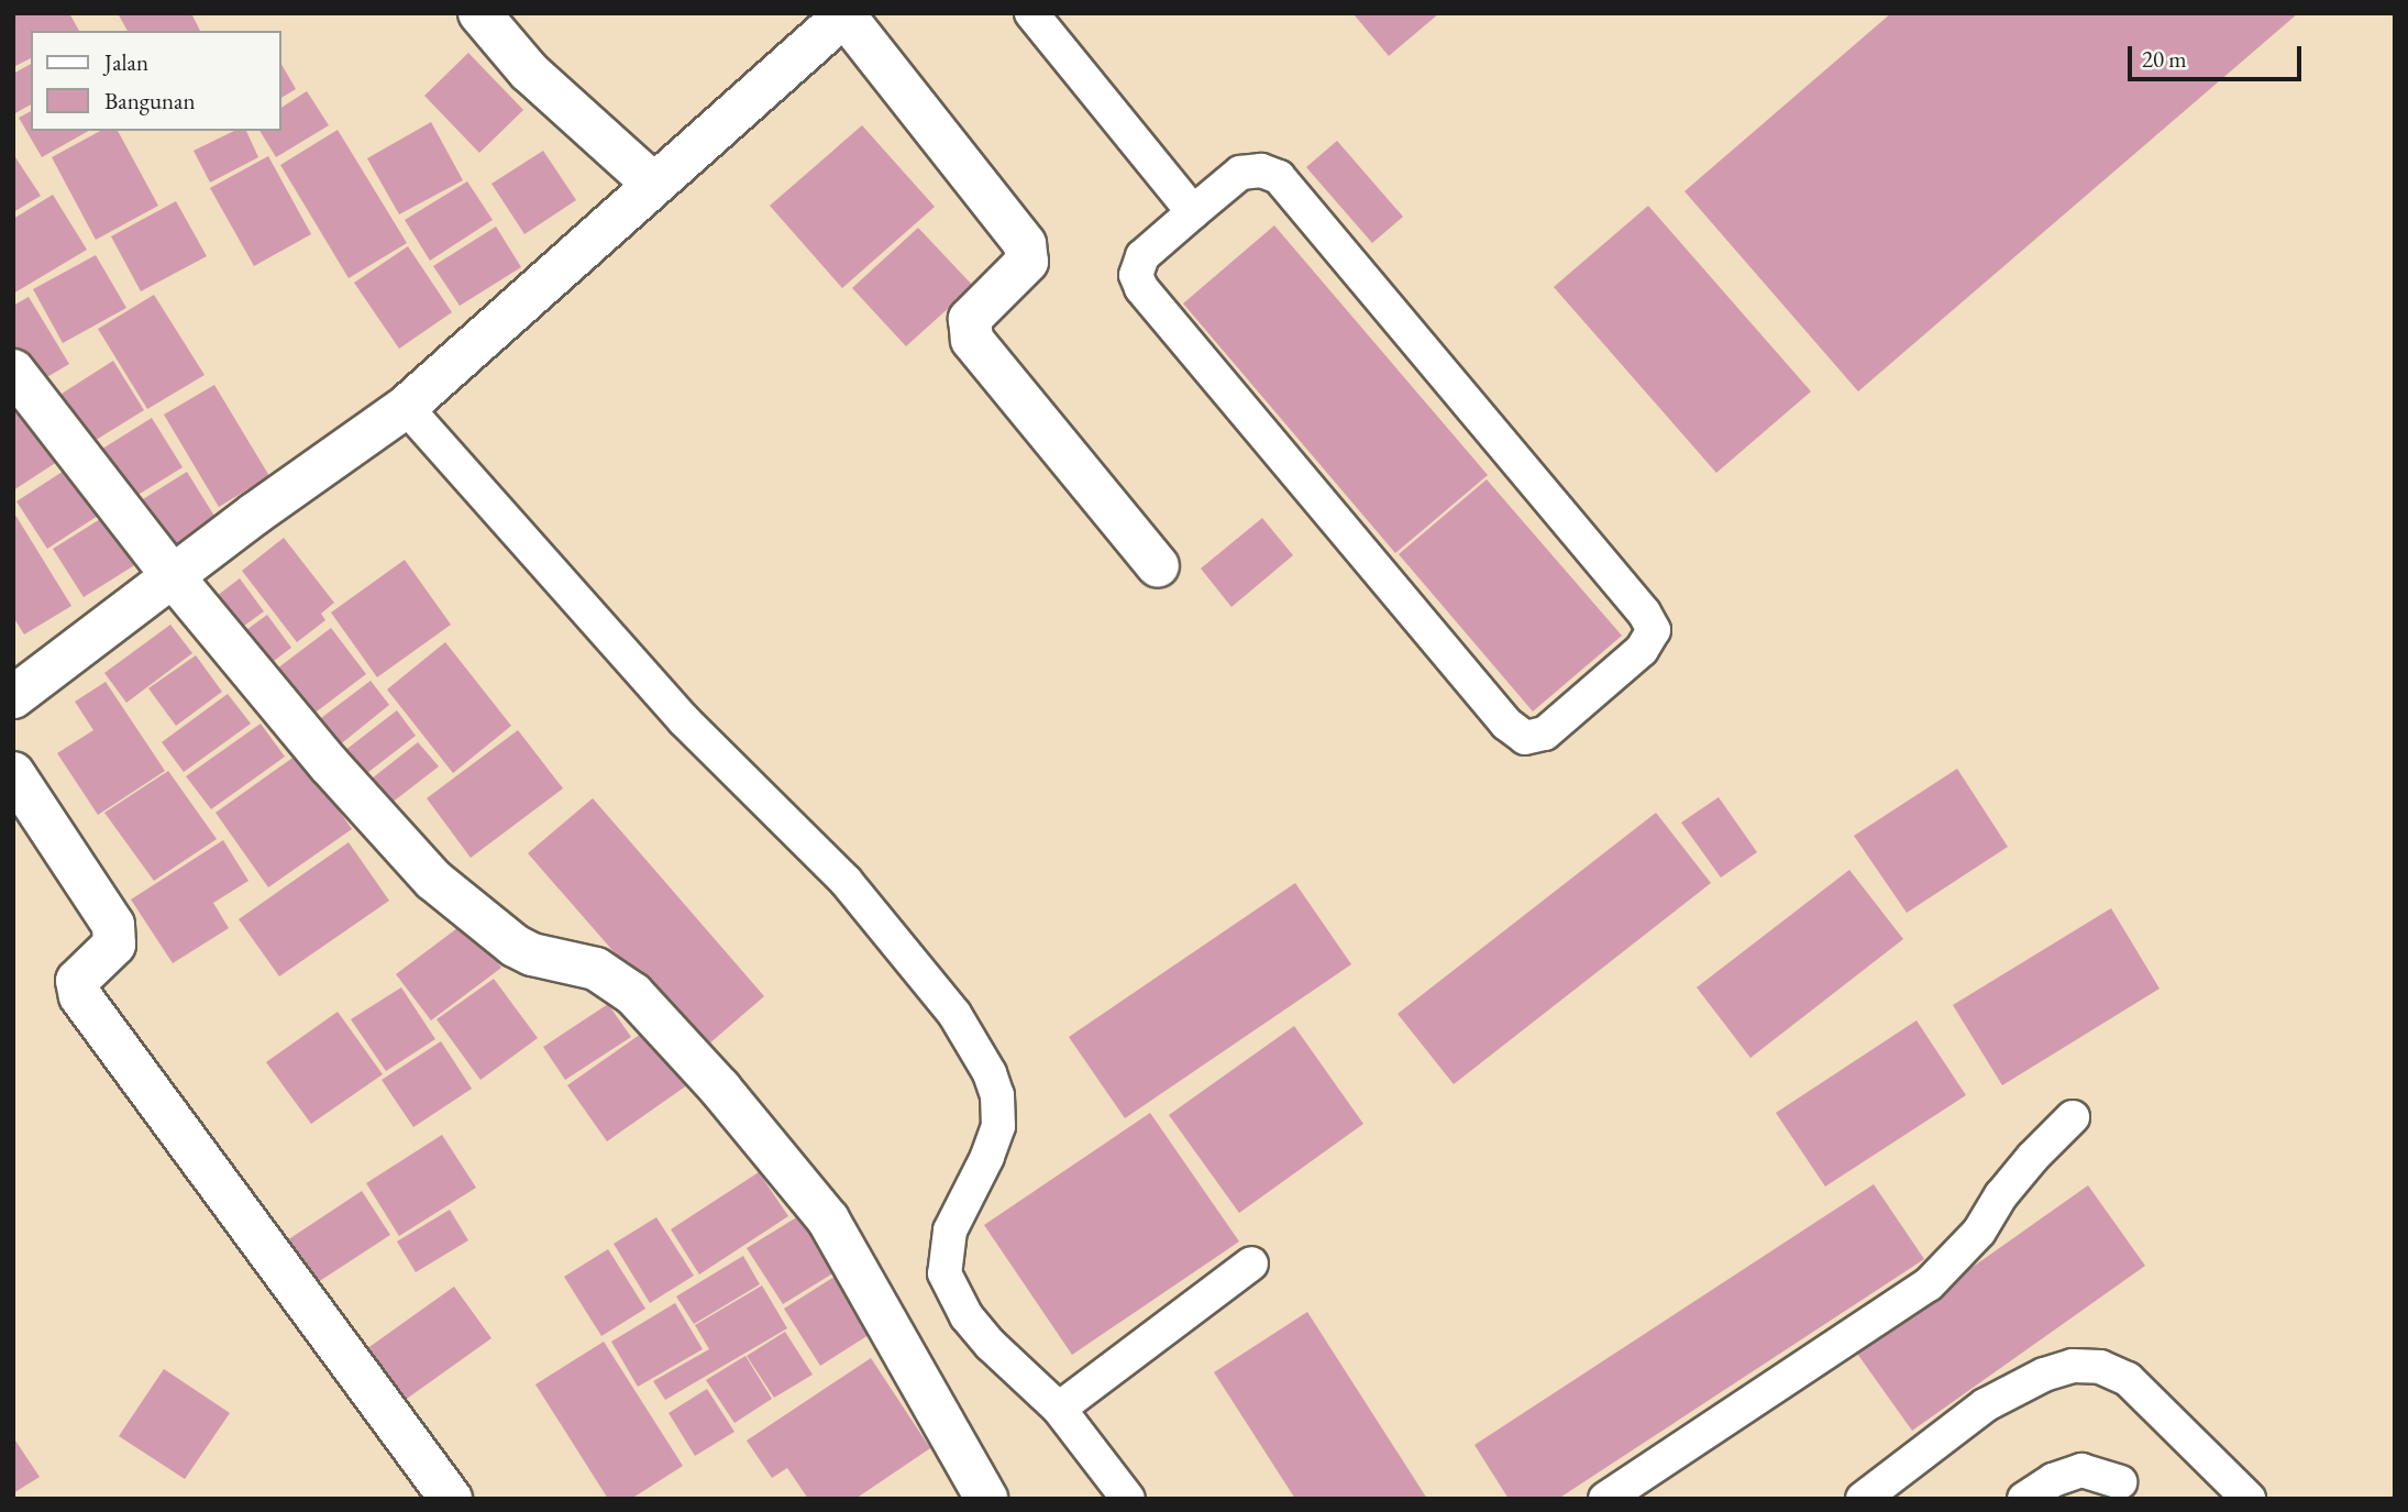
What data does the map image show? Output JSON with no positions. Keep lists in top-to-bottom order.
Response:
{
  "legend": ["Jalan", "Bangunan"],
  "scale_bar": "20 m"
}
